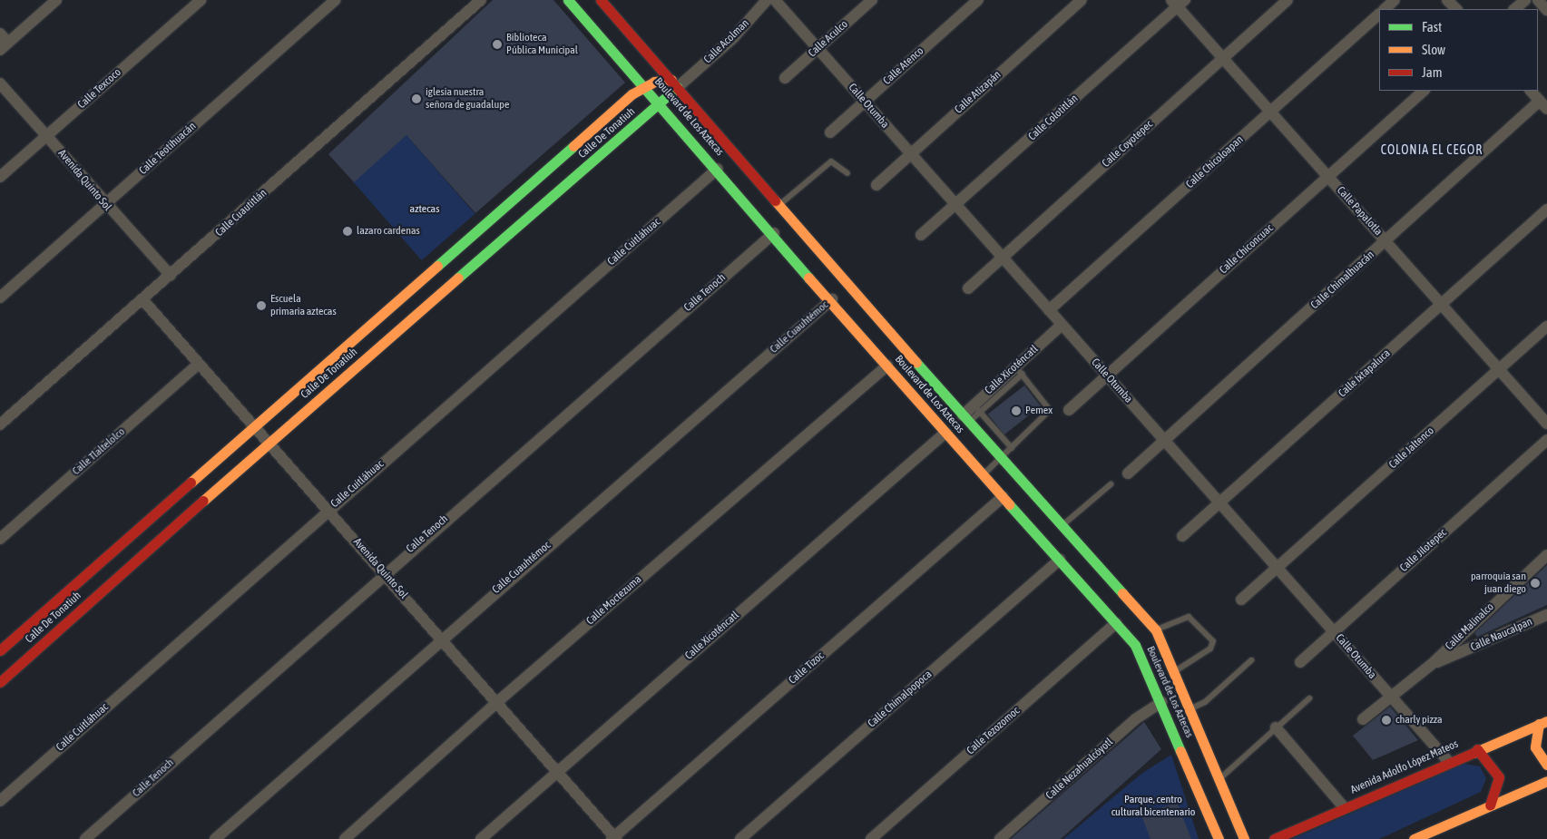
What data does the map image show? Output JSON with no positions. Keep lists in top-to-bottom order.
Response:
{
  "streets": {
    "main road": ["Boulevard de Los Aztecas", "Calle De Tonatiuh", "Avenida Adolfo López Mateos"],
    "street": [
      "Calle Aculco",
      "Calle Acolman",
      "Calle Atenco",
      "Calle Texcoco",
      "Calle Atizapán",
      "Calle Otumba",
      "Calle Colotitlán",
      "Calle Coyotepec",
      "Calle Teotihuacán",
      "Calle Chicoloapan",
      "Avenida Quinto Sol",
      "Calle Papalotla",
      "Calle Cuautitlán",
      "Calle Cuitláhuac",
      "Calle Chiconcuac",
      "Calle Chimalhuacán",
      "Calle Tenoch",
      "Calle Cuauhtémoc",
      "Calle Xicoténcatl",
      "Calle Ixtapaluca",
      "Calle Jaltenco",
      "Calle Tlaltelolco",
      "Calle Jilotepec",
      "Calle Moctezuma",
      "Calle Malinalco",
      "Calle Naucalpan",
      "Calle Tizoc",
      "Calle Chimalpopoca",
      "Calle Tezozomoc",
      "Calle Nezahualcóyotl"
    ]
  },
  "crossings": [
    ["Calle Aculco", "Calle Otumba"],
    ["Calle Acolman", "Boulevard de Los Aztecas"],
    ["Calle Acolman", "Calle De Tonatiuh"],
    ["Calle Atenco", "Calle Otumba"],
    ["Calle Texcoco", "Avenida Quinto Sol"],
    ["Calle Atizapán", "Calle Otumba"],
    ["Calle Otumba", "Calle Colotitlán"],
    ["Calle Otumba", "Calle Coyotepec"],
    ["Calle Otumba", "Calle Chicoloapan"],
    ["Calle Otumba", "Calle Chiconcuac"],
    ["Calle Otumba", "Calle Chimalhuacán"],
    ["Calle Otumba", "Calle Xicoténcatl"],
    ["Calle Otumba", "Calle Ixtapaluca"],
    ["Calle Otumba", "Calle Jaltenco"],
    ["Calle Otumba", "Calle Jilotepec"],
    ["Calle Otumba", "Calle Malinalco"],
    ["Calle Otumba", "Avenida Adolfo López Mateos"],
    ["Boulevard de Los Aztecas", "Calle De Tonatiuh"],
    ["Boulevard de Los Aztecas", "Calle Cuitláhuac"],
    ["Boulevard de Los Aztecas", "Calle Tenoch"],
    ["Boulevard de Los Aztecas", "Calle Cuauhtémoc"],
    ["Boulevard de Los Aztecas", "Calle Xicoténcatl"],
    ["Boulevard de Los Aztecas", "Calle Moctezuma"],
    ["Boulevard de Los Aztecas", "Calle Tizoc"],
    ["Boulevard de Los Aztecas", "Calle Chimalpopoca"],
    ["Boulevard de Los Aztecas", "Calle Tezozomoc"],
    ["Boulevard de Los Aztecas", "Calle Nezahualcóyotl"],
    ["Calle Colotitlán", "Calle Papalotla"],
    ["Calle De Tonatiuh", "Avenida Quinto Sol"],
    ["Calle Coyotepec", "Calle Papalotla"],
    ["Calle Teotihuacán", "Avenida Quinto Sol"],
    ["Calle Chicoloapan", "Calle Papalotla"],
    ["Avenida Quinto Sol", "Calle Cuautitlán"],
    ["Avenida Quinto Sol", "Calle Cuitláhuac"],
    ["Avenida Quinto Sol", "Calle Tenoch"],
    ["Avenida Quinto Sol", "Calle Cuauhtémoc"],
    ["Avenida Quinto Sol", "Calle Xicoténcatl"],
    ["Avenida Quinto Sol", "Calle Tlaltelolco"],
    ["Avenida Quinto Sol", "Calle Moctezuma"],
    ["Avenida Quinto Sol", "Calle Tizoc"],
    ["Calle Papalotla", "Calle Chiconcuac"],
    ["Calle Papalotla", "Calle Chimalhuacán"],
    ["Calle Papalotla", "Calle Ixtapaluca"],
    ["Calle Papalotla", "Calle Jaltenco"],
    ["Calle Malinalco", "Calle Naucalpan"]
  ],
  "districts": ["COLONIA EL CEGOR"],
  "parks": ["aztecas", "Parque, centro cultural bicentenario"],
  "places": [
    "Biblioteca Pública Municipal",
    "iglesia nuestra señora de guadalupe",
    "lazaro cardenas",
    "Escuela primaria aztecas",
    "Pemex",
    "parroquia san juan diego",
    "charly pizza"
  ],
  "legend": ["Fast", "Slow", "Jam"]
}
